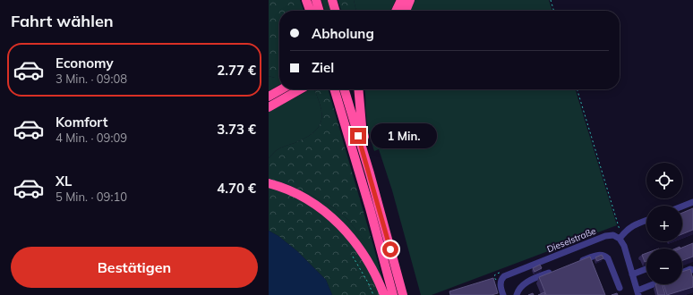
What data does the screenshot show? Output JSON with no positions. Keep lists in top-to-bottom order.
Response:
{
  "streets": {
    "street": ["Dieselstraße"]
  },
  "page": {
    "heading": "Fahrt wählen",
    "banner": ["Abholung", "Ziel"],
    "list": [
      {
        "name": "Economy",
        "note": "3 Min. · 09:08",
        "value": "2.77 €"
      },
      {
        "name": "Komfort",
        "note": "4 Min. · 09:09",
        "value": "3.73 €"
      },
      {
        "name": "XL",
        "note": "5 Min. · 09:10",
        "value": "4.70 €"
      }
    ],
    "bubble": "1 Min.",
    "map_buttons": ["+", "−"],
    "buttons": "Bestätigen"
  }
}
